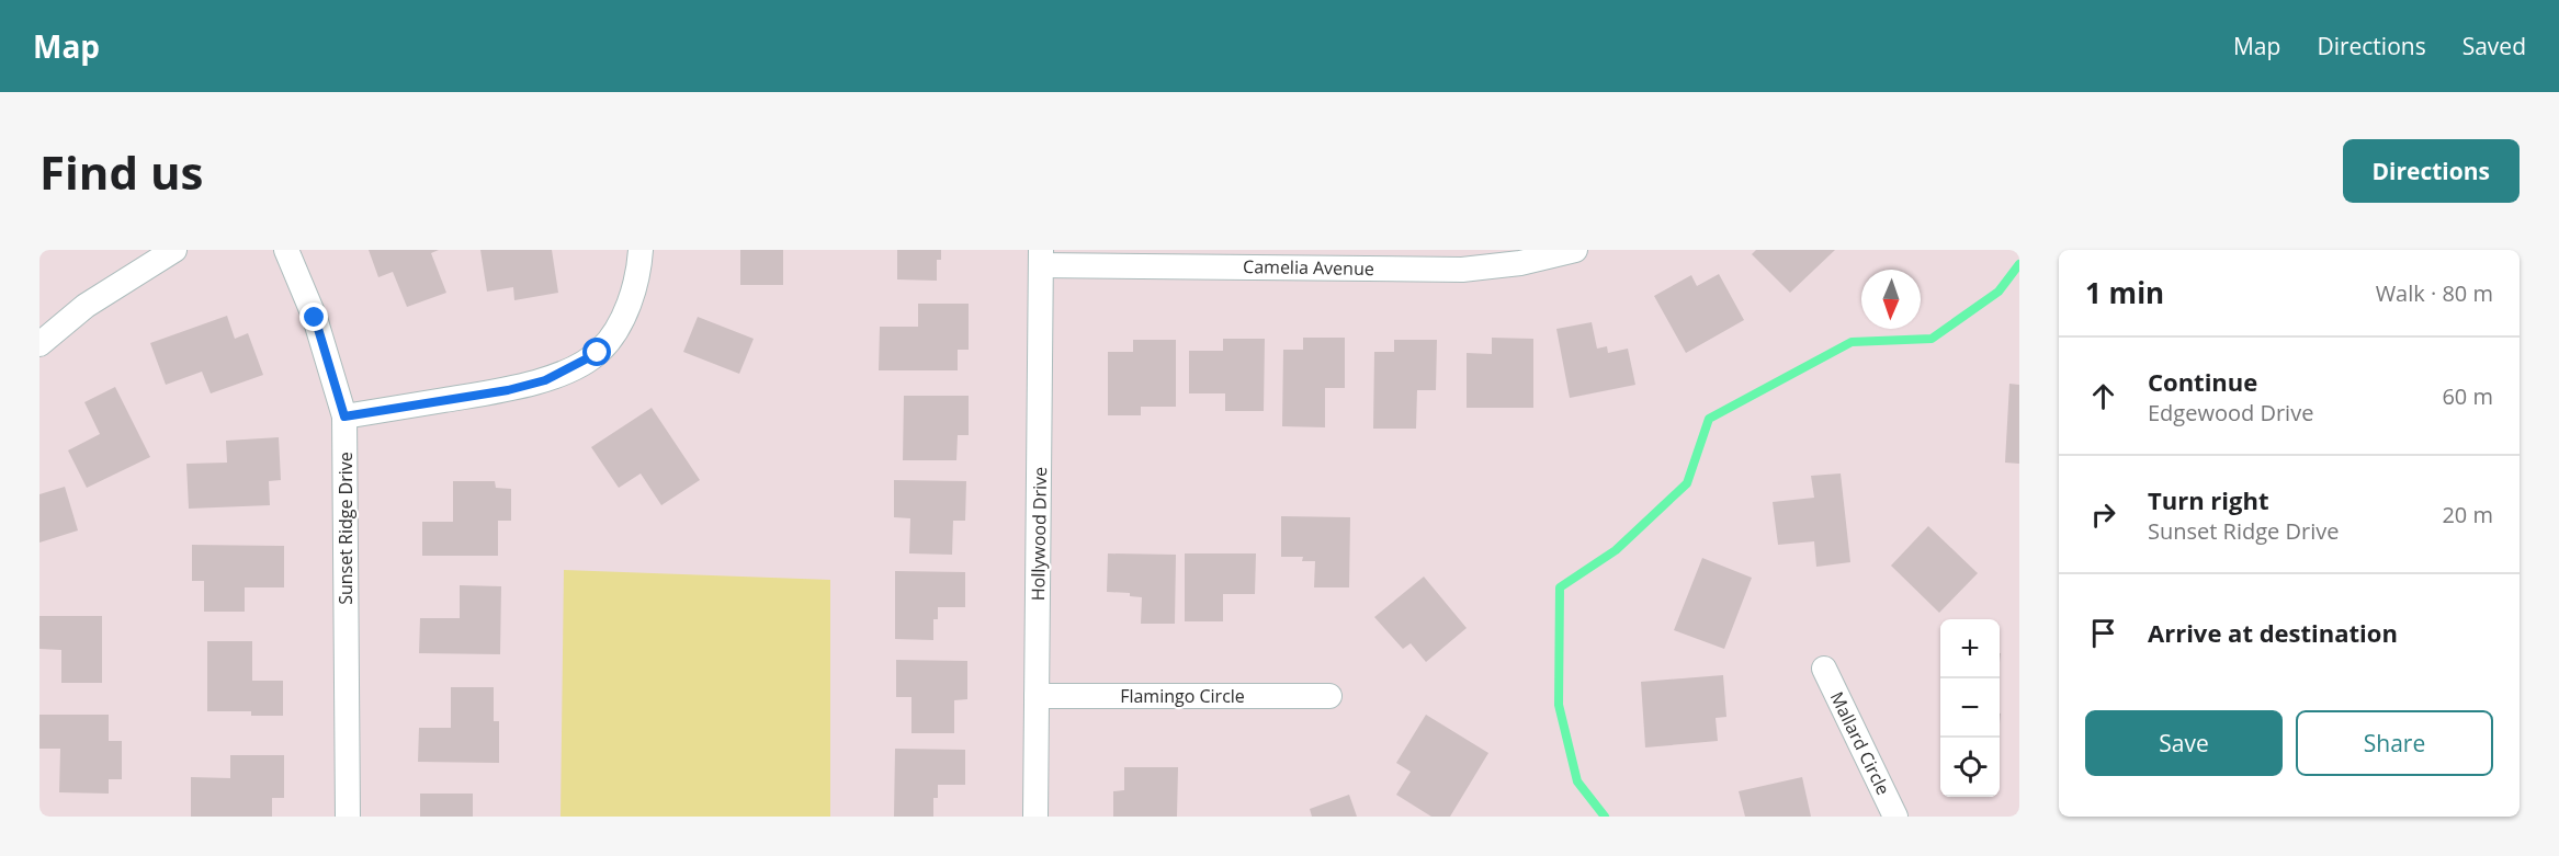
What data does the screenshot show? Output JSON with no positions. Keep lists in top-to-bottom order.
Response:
{
  "streets": {
    "street": [
      "Camelia Avenue",
      "Sunset Ridge Drive",
      "Hollywood Drive",
      "Flamingo Circle",
      "Mallard Circle"
    ]
  },
  "crossings": [
    ["Camelia Avenue", "Hollywood Drive"],
    ["Hollywood Drive", "Flamingo Circle"]
  ],
  "north": "bottom",
  "page": {
    "header": "Map",
    "nav": ["Map", "Directions", "Saved"],
    "buttons": [
      "Directions",
      ["Save", "Share"]
    ],
    "title": "Find us",
    "heading": ["1 min", "Walk · 80 m"],
    "list": [
      ["Continue", "Edgewood Drive", "60 m"],
      ["Turn right", "Sunset Ridge Drive", "20 m"],
      "Arrive at destination"
    ],
    "map_buttons": ["+", "−"]
  }
}
